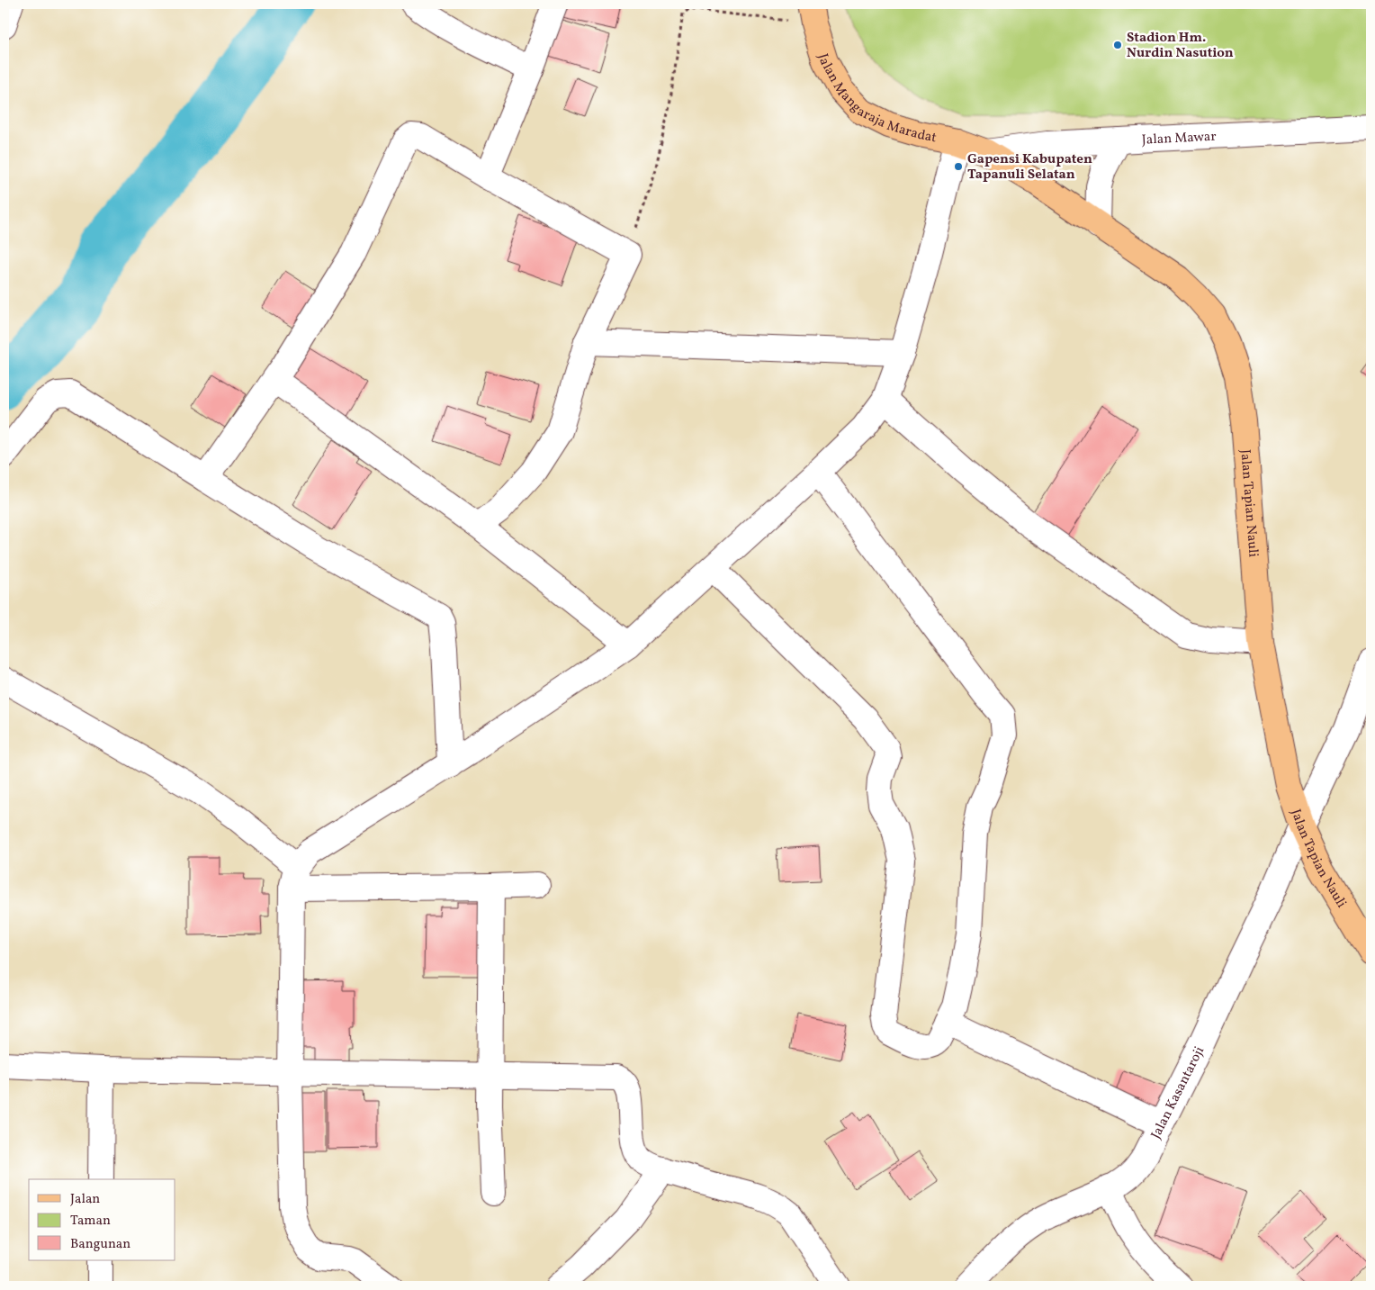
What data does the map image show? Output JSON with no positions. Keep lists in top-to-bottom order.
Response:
{
  "streets": {
    "main road": ["Jalan Mangaraja Maradat", "Jalan Tapian Nauli"],
    "street": ["Jalan Mawar", "Jalan Kasantaroji"]
  },
  "crossings": [
    ["Jalan Mangaraja Maradat", "Jalan Mawar"],
    ["Jalan Mangaraja Maradat", "Jalan Tapian Nauli"],
    ["Jalan Mawar", "Jalan Tapian Nauli"],
    ["Jalan Tapian Nauli", "Jalan Kasantaroji"]
  ],
  "places": ["Stadion Hm. Nurdin Nasution", "Gapensi Kabupaten Tapanuli Selatan"],
  "legend": ["Jalan", "Taman", "Bangunan"]
}
